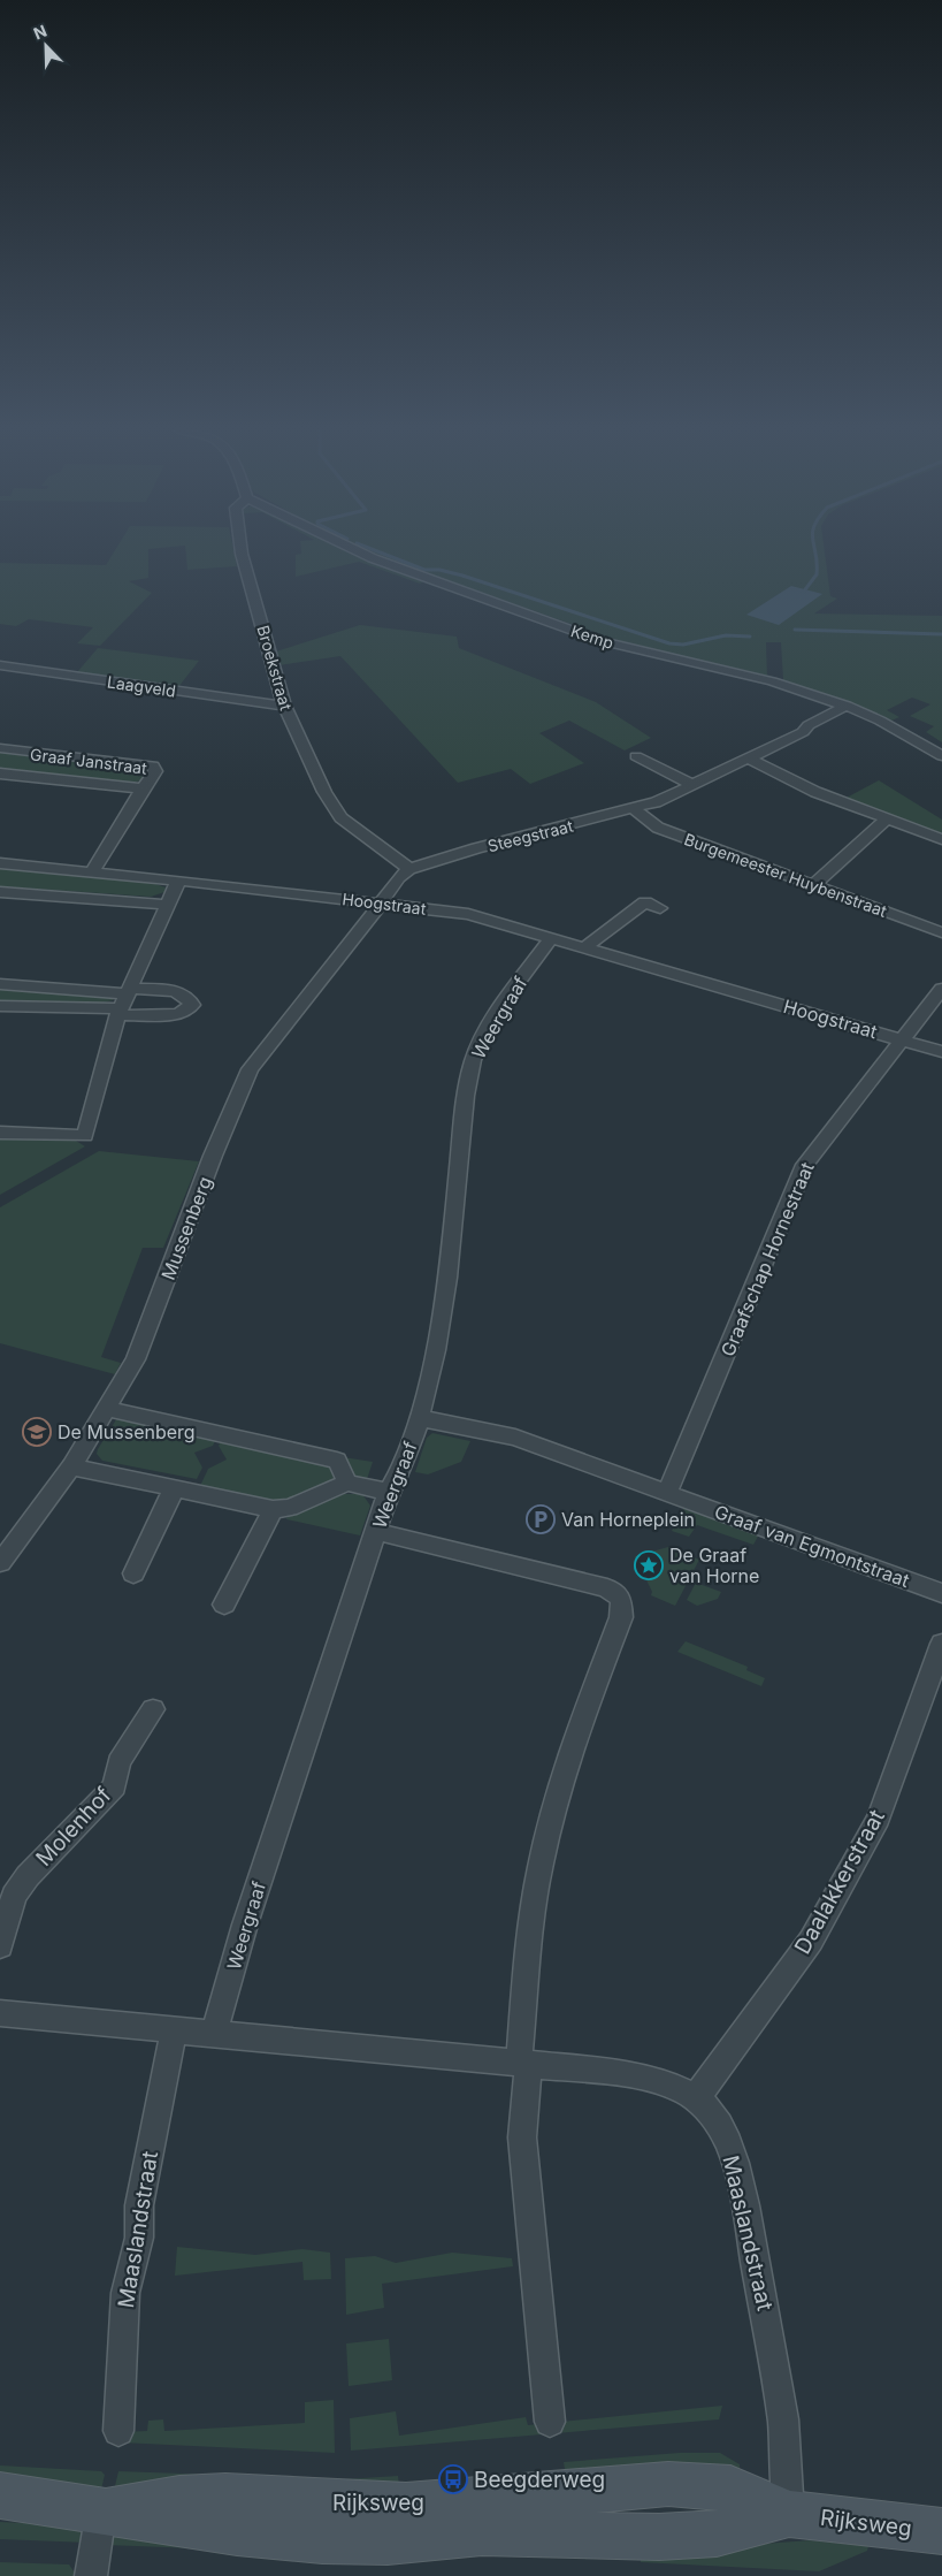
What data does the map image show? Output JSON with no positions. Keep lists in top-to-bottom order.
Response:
{
  "streets": {
    "main road": ["Rijksweg"],
    "street": [
      "Kemp",
      "Broekstraat",
      "Laagveld",
      "Graaf Janstraat",
      "Steegstraat",
      "Burgemeester Huybenstraat",
      "Hoogstraat",
      "Weergraaf",
      "Mussenberg",
      "Graafschap Hornestraat",
      "Graaf van Egmontstraat",
      "Molenhof",
      "Daalakkerstraat",
      "Maaslandstraat"
    ]
  },
  "crossings": [
    ["Kemp", "Steegstraat"],
    ["Broekstraat", "Laagveld"],
    ["Broekstraat", "Steegstraat"],
    ["Graaf Janstraat", "Hoogstraat"],
    ["Steegstraat", "Burgemeester Huybenstraat"],
    ["Hoogstraat", "Weergraaf"],
    ["Hoogstraat", "Mussenberg"],
    ["Hoogstraat", "Graafschap Hornestraat"],
    ["Weergraaf", "Graaf van Egmontstraat"],
    ["Weergraaf", "Maaslandstraat"],
    ["Graafschap Hornestraat", "Graaf van Egmontstraat"],
    ["Daalakkerstraat", "Maaslandstraat"],
    ["Maaslandstraat", "Rijksweg"]
  ],
  "places": {
    "school or university": ["De Mussenberg"],
    "parking": ["Van Horneplein"],
    "place": ["De Graaf van Horne"],
    "bus stop": ["Beegderweg"]
  },
  "north": "top left"
}
